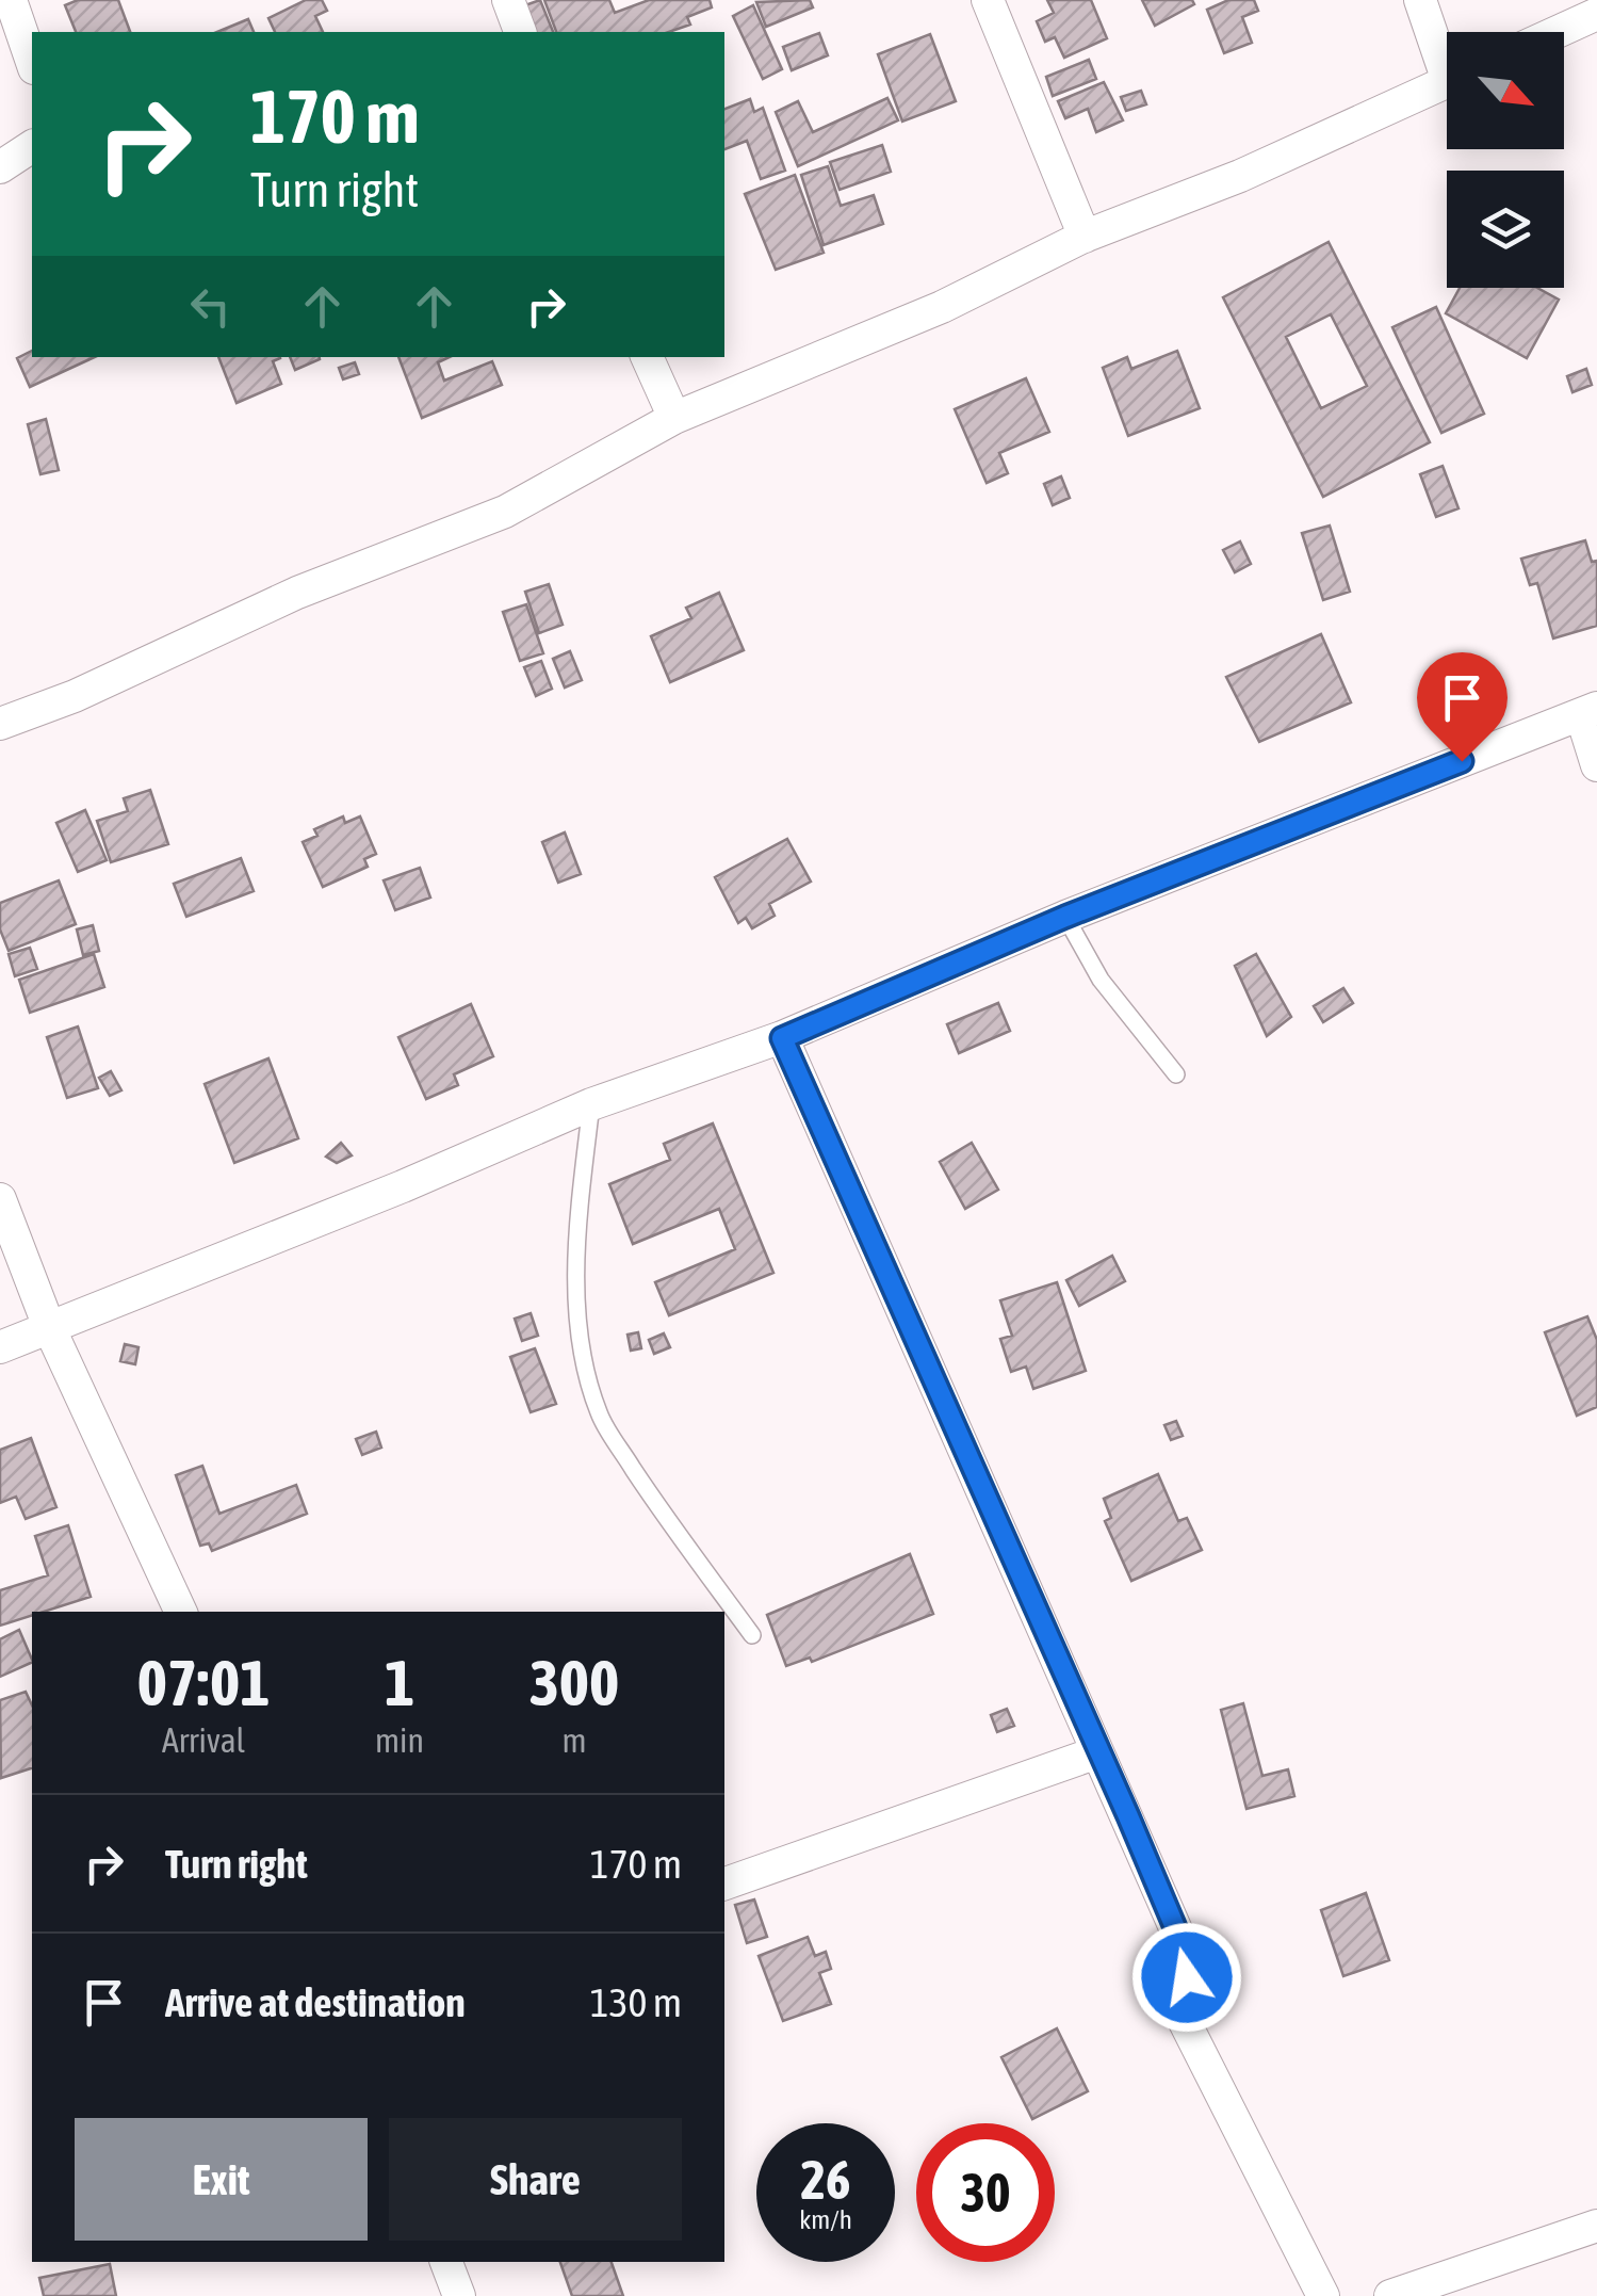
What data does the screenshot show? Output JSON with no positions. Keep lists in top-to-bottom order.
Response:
{
  "north": "bottom right",
  "page": {
    "turn": ["170 m", "Turn right"],
    "eta": [
      "07:01",
      "Arrival",
      "1",
      "min",
      "300",
      "m"
    ],
    "list": [
      {
        "name": "Turn right",
        "value": "170 m"
      },
      {
        "name": "Arrive at destination",
        "value": "130 m"
      }
    ],
    "buttons": ["Exit", "Share"],
    "speed": "26 km/h",
    "limit": "30"
  }
}
